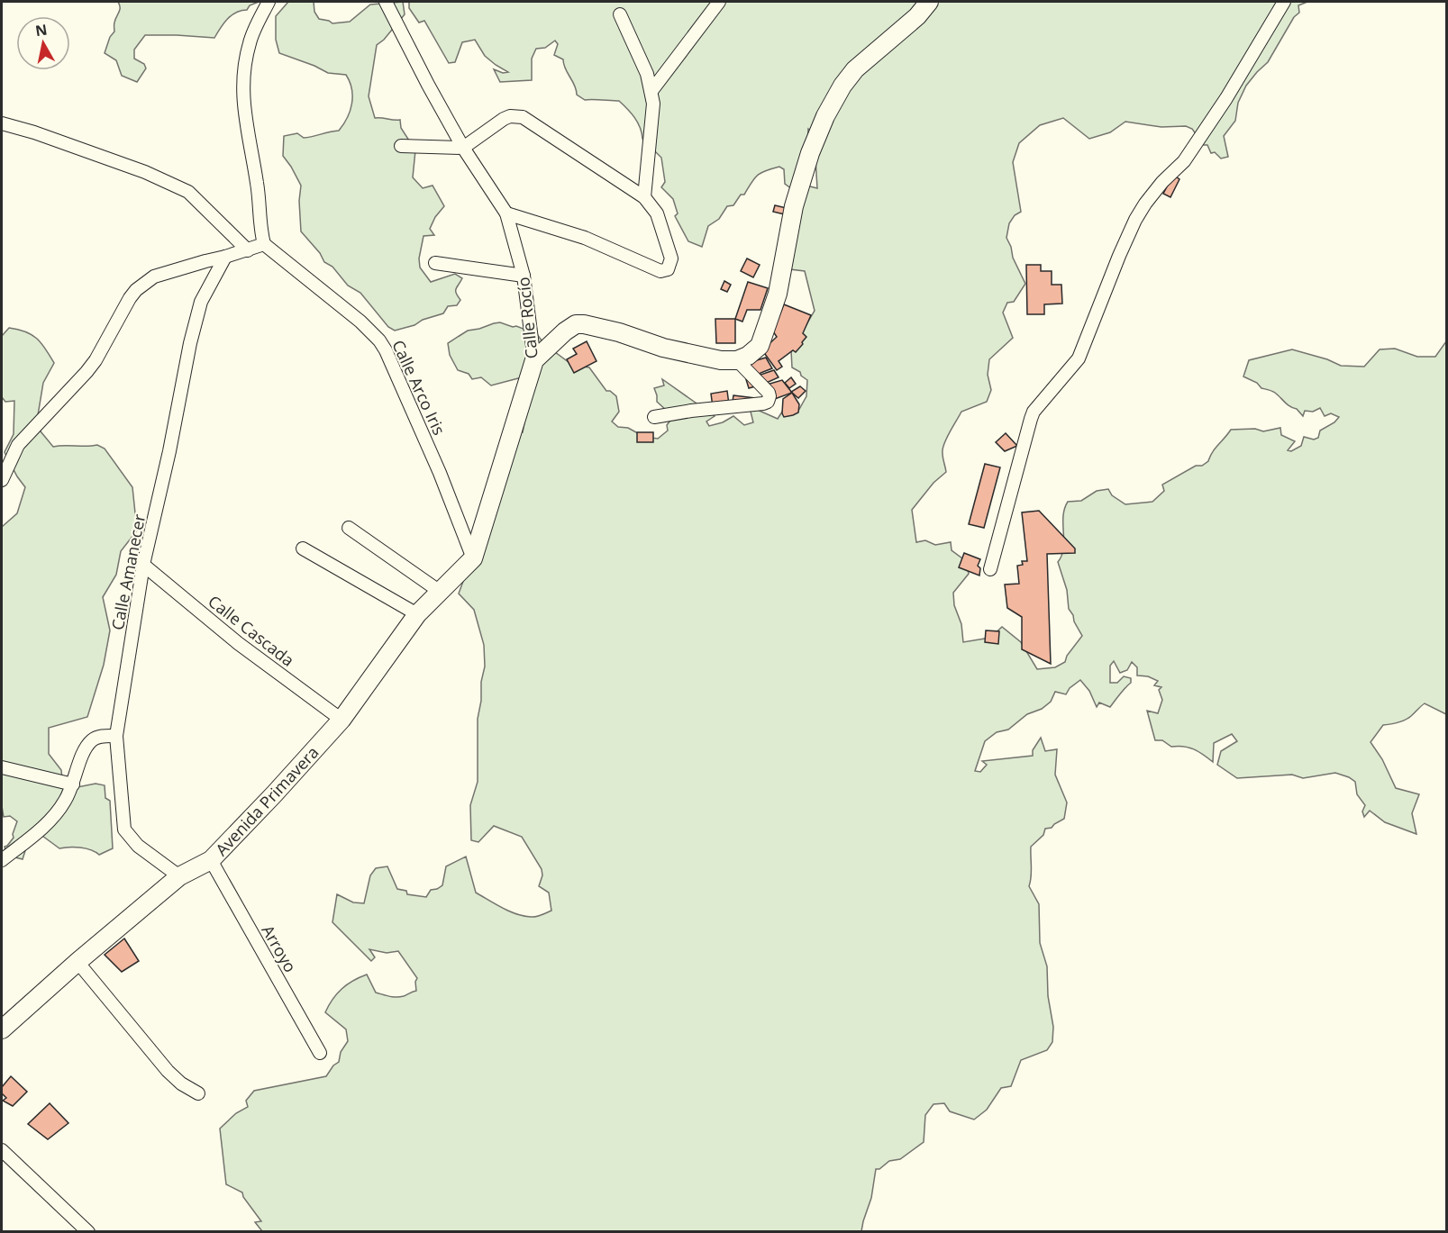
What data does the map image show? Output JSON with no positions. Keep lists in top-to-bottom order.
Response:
{
  "streets": {
    "street": [
      "Calle Rocío",
      "Calle Arco Iris",
      "Calle Amanecer",
      "Calle Cascada",
      "Avenida Primavera",
      "Arroyo"
    ]
  },
  "crossings": [
    ["Calle Rocío", "Calle Arco Iris"],
    ["Calle Rocío", "Avenida Primavera"],
    ["Calle Arco Iris", "Avenida Primavera"],
    ["Calle Amanecer", "Calle Cascada"],
    ["Calle Amanecer", "Avenida Primavera"],
    ["Calle Cascada", "Avenida Primavera"],
    ["Avenida Primavera", "Arroyo"]
  ],
  "north": "top"
}
